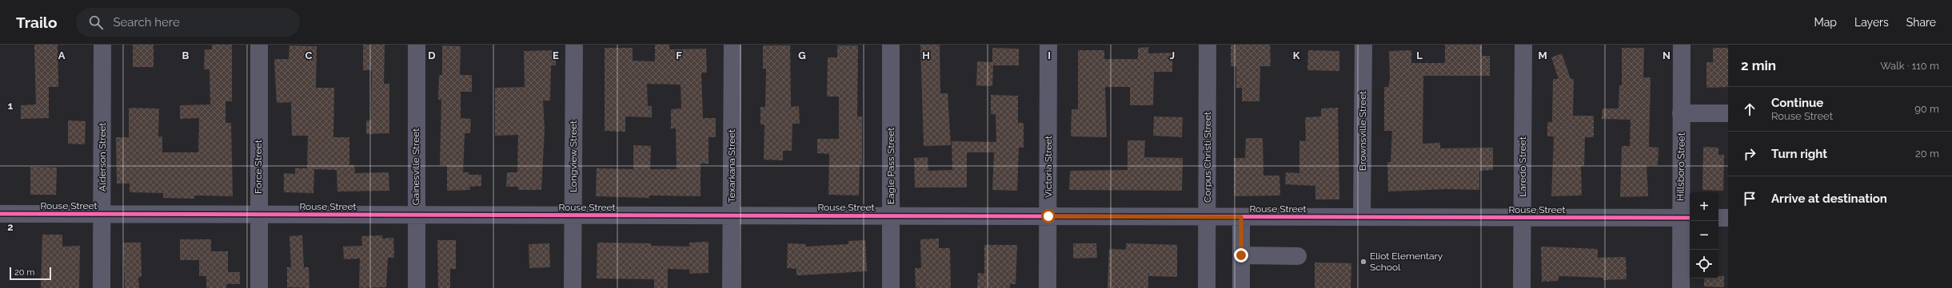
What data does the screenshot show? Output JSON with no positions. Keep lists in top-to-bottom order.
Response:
{
  "streets": {
    "street": [
      "Brownsville Street",
      "Longview Street",
      "Alderson Street",
      "Corpus Christi Street",
      "Texarkana Street",
      "Eagle Pass Street",
      "Force Street",
      "Gainesville Street",
      "Victoria Street",
      "Laredo Street",
      "Hillsboro Street",
      "Rouse Street"
    ]
  },
  "crossings": [
    ["Brownsville Street", "Rouse Street"],
    ["Longview Street", "Rouse Street"],
    ["Alderson Street", "Rouse Street"],
    ["Corpus Christi Street", "Rouse Street"],
    ["Texarkana Street", "Rouse Street"],
    ["Eagle Pass Street", "Rouse Street"],
    ["Force Street", "Rouse Street"],
    ["Gainesville Street", "Rouse Street"],
    ["Victoria Street", "Rouse Street"],
    ["Laredo Street", "Rouse Street"],
    ["Hillsboro Street", "Rouse Street"]
  ],
  "places": ["Eliot Elementary School"],
  "scale_bar": "20 m",
  "page": {
    "header": "Trailo",
    "search": "Search here",
    "nav": ["Map", "Layers", "Share"],
    "heading": ["2 min", "Walk · 110 m"],
    "list": [
      ["Continue", "Rouse Street", "90 m"],
      ["Turn right", "20 m"],
      "Arrive at destination"
    ],
    "map_buttons": ["+", "−"],
    "scale": "20 m"
  },
  "grid": {
    "columns": [
      "A",
      "B",
      "C",
      "D",
      "E",
      "F",
      "G",
      "H",
      "I",
      "J",
      "K",
      "L",
      "M",
      "N"
    ],
    "rows": ["1", "2"]
  }
}
